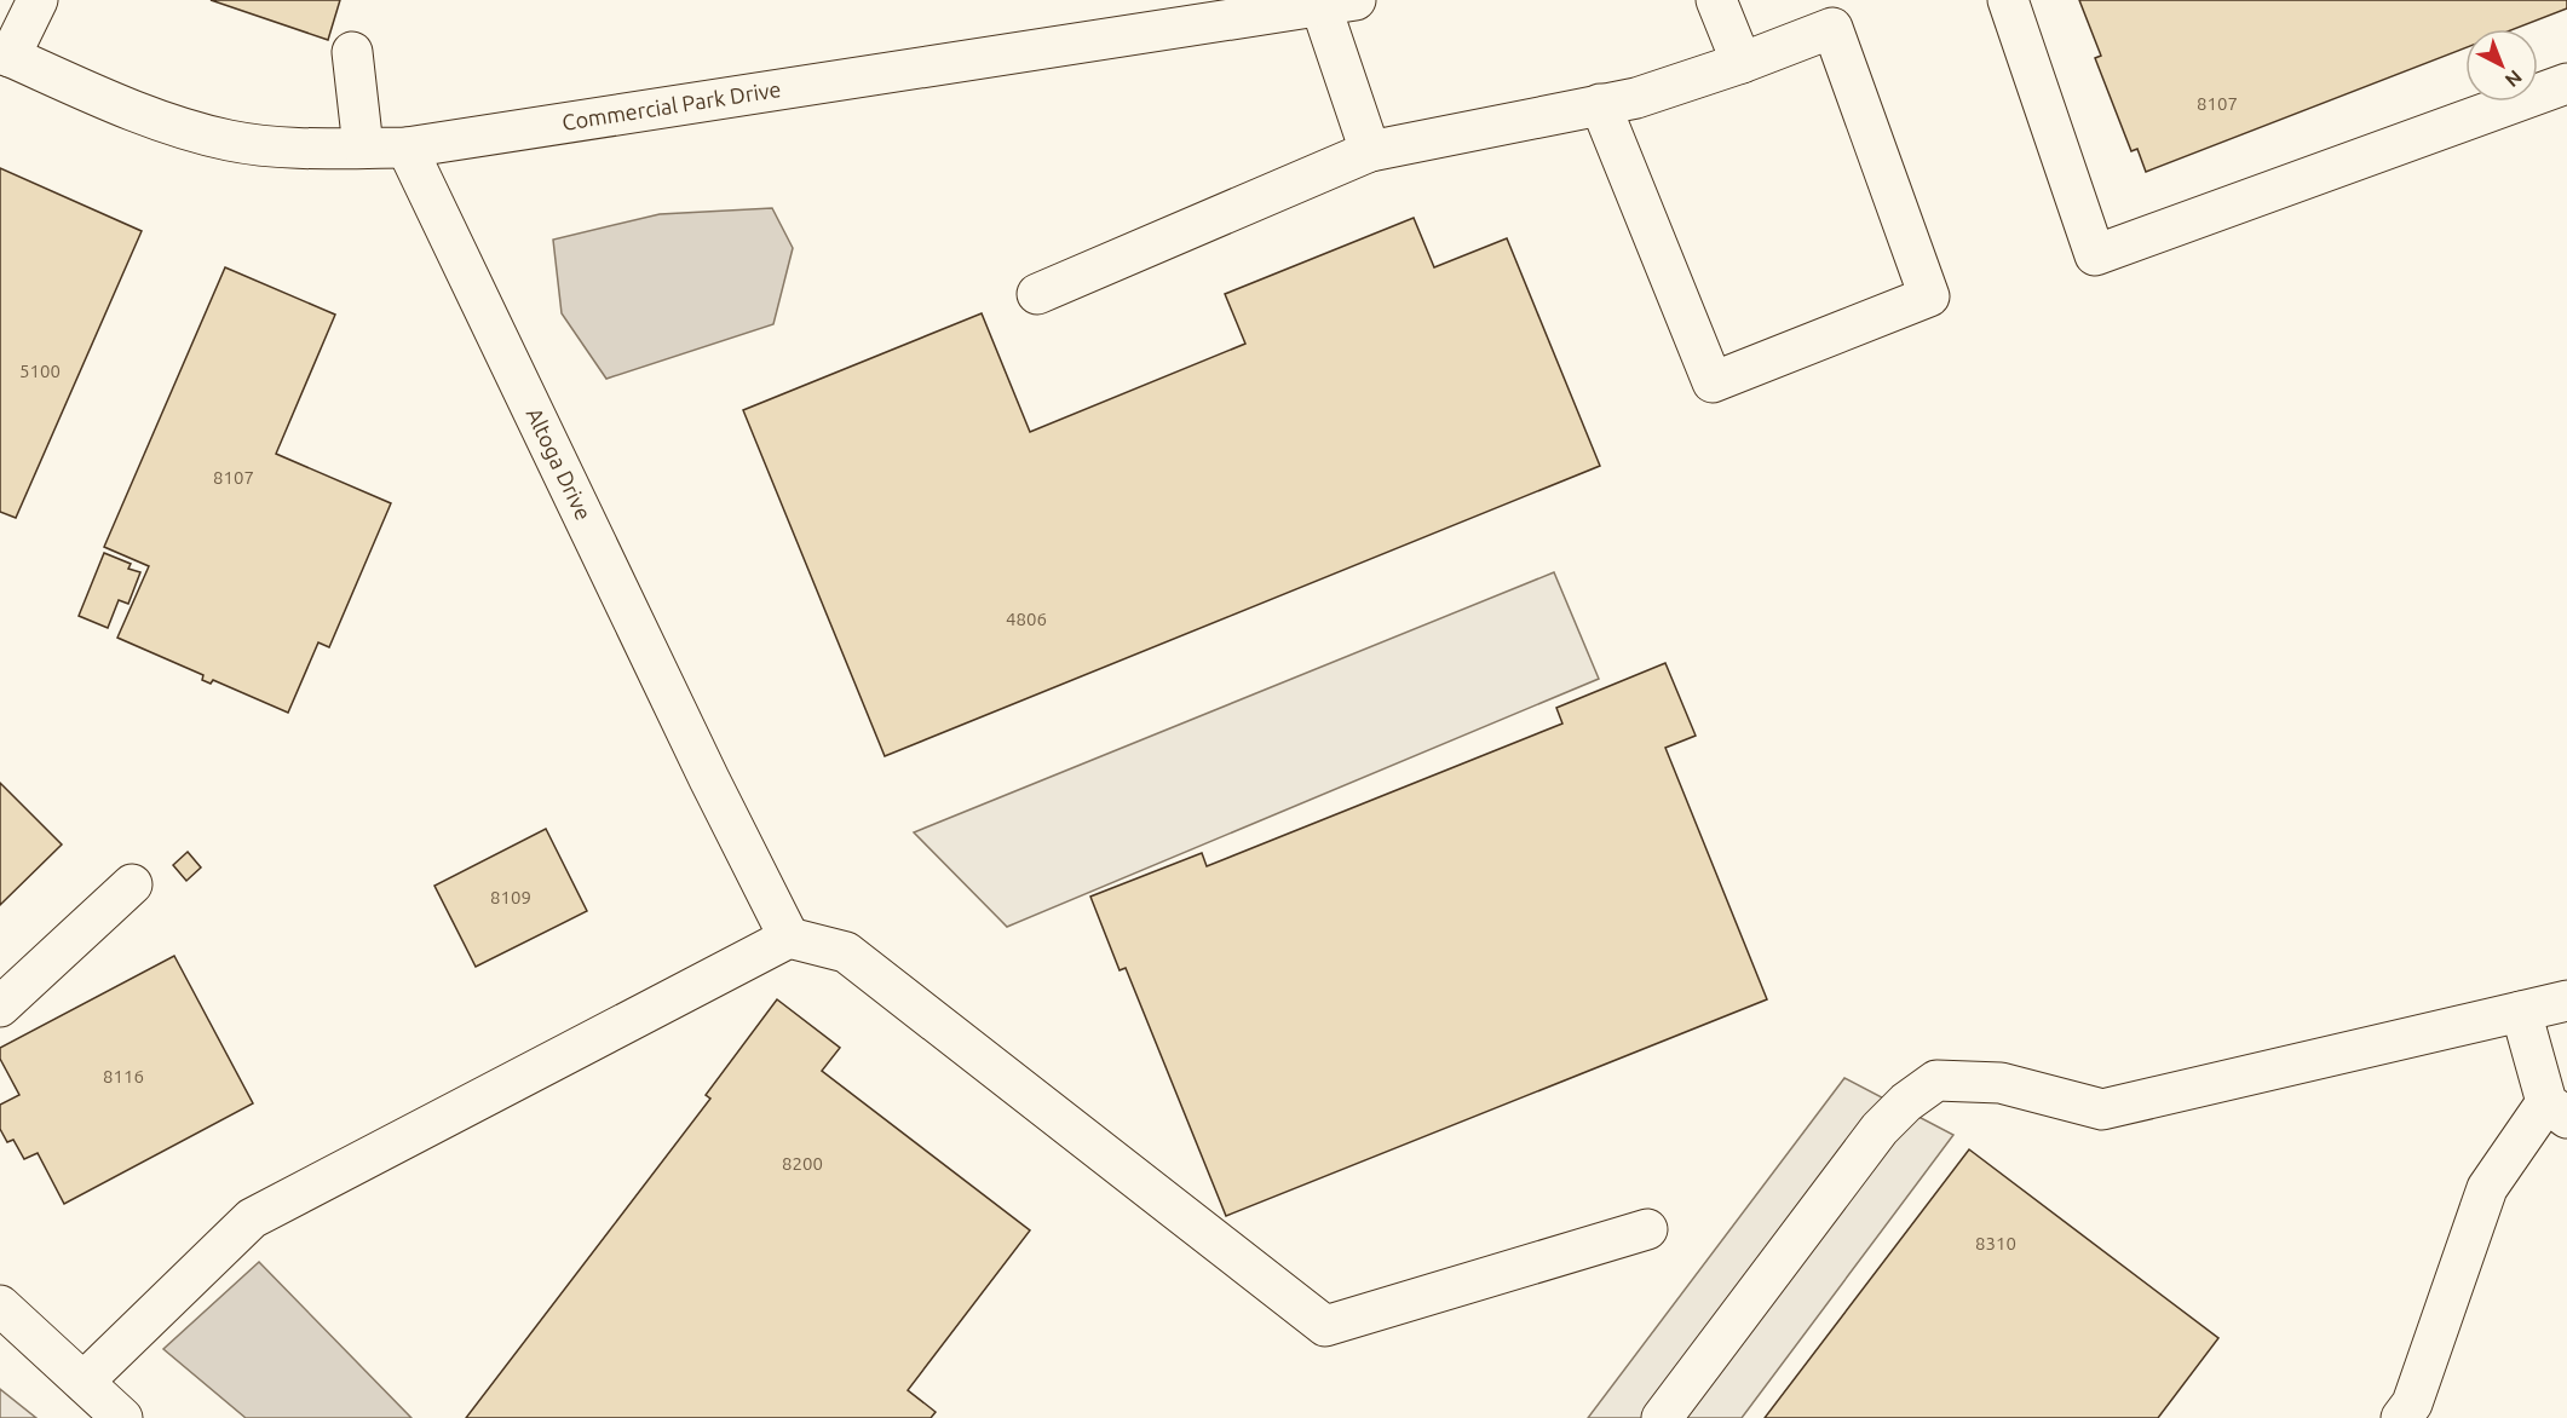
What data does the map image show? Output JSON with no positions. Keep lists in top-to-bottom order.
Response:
{
  "streets": {
    "street": ["Commercial Park Drive", "Altoga Drive"]
  },
  "crossings": [
    ["Commercial Park Drive", "Altoga Drive"]
  ],
  "house_numbers": [
    "8107",
    "5100",
    "8107",
    "4806",
    "8109",
    "8116",
    "8200",
    "8310"
  ],
  "north": "bottom right"
}
